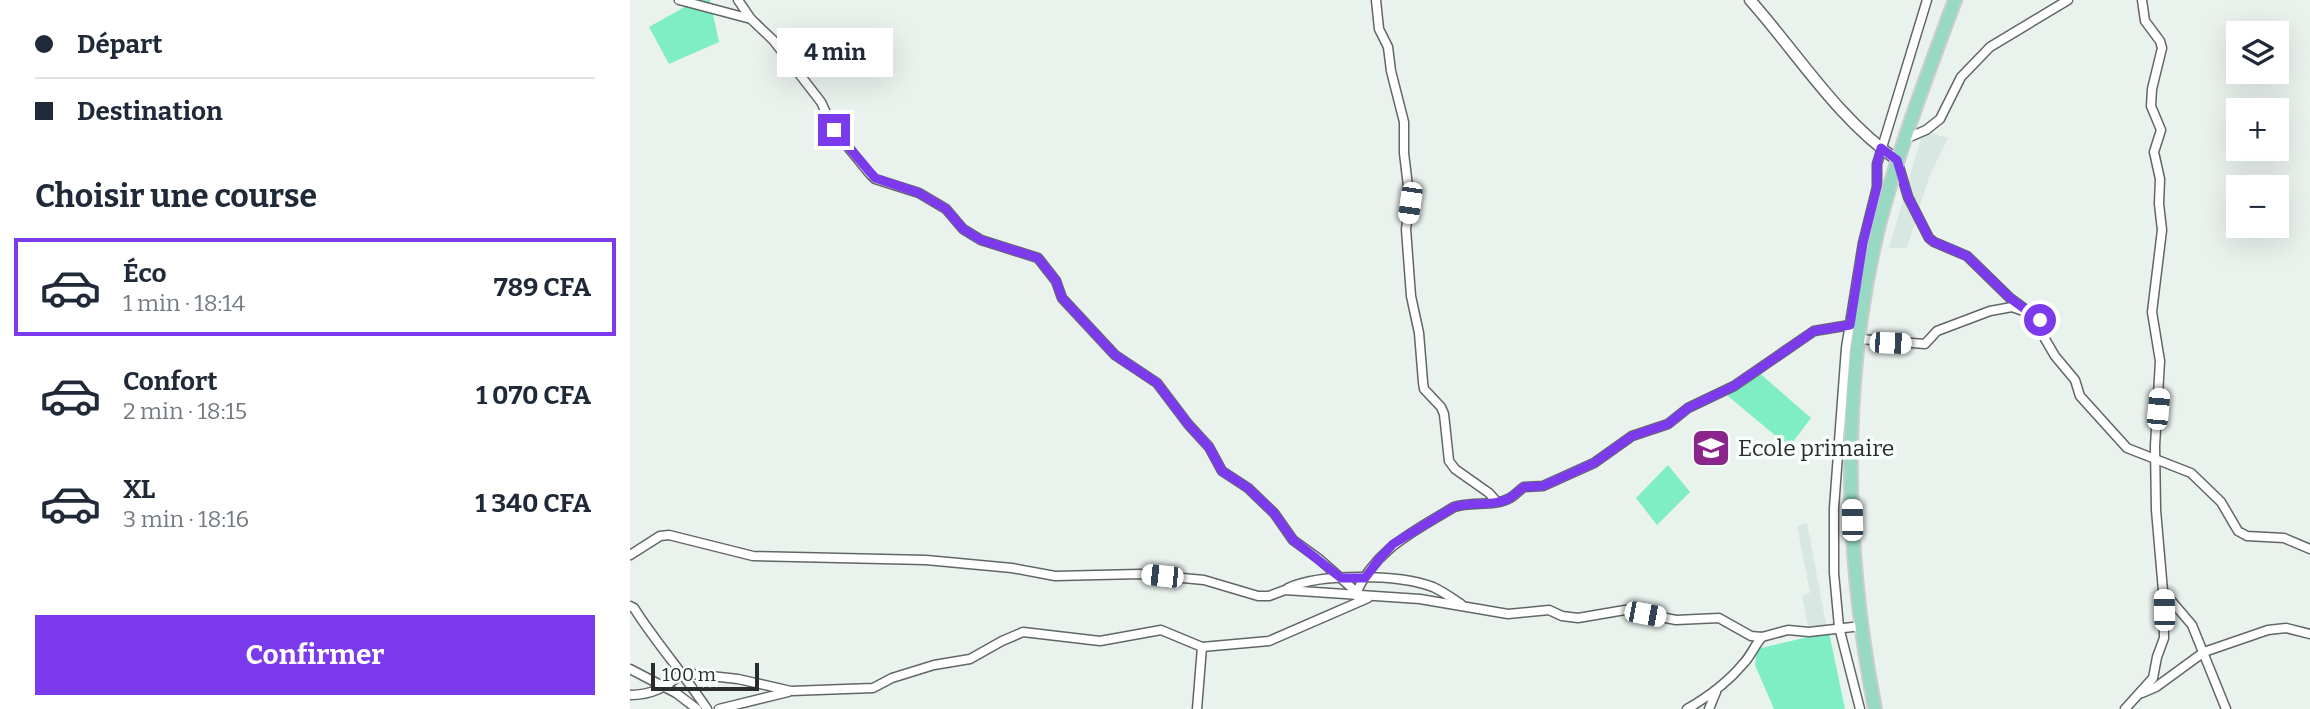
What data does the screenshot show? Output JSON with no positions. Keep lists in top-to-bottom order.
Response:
{
  "places": {
    "school or university": ["Ecole primaire"]
  },
  "scale_bar": "100 m",
  "page": {
    "banner": ["Départ", "Destination"],
    "map_buttons": ["+", "−"],
    "bubble": "4 min",
    "heading": "Choisir une course",
    "list": [
      {
        "name": "Éco",
        "note": "1 min · 18:14",
        "value": "789 CFA"
      },
      {
        "name": "Confort",
        "note": "2 min · 18:15",
        "value": "1 070 CFA"
      },
      {
        "name": "XL",
        "note": "3 min · 18:16",
        "value": "1 340 CFA"
      }
    ],
    "buttons": "Confirmer",
    "scale": "100 m"
  }
}
